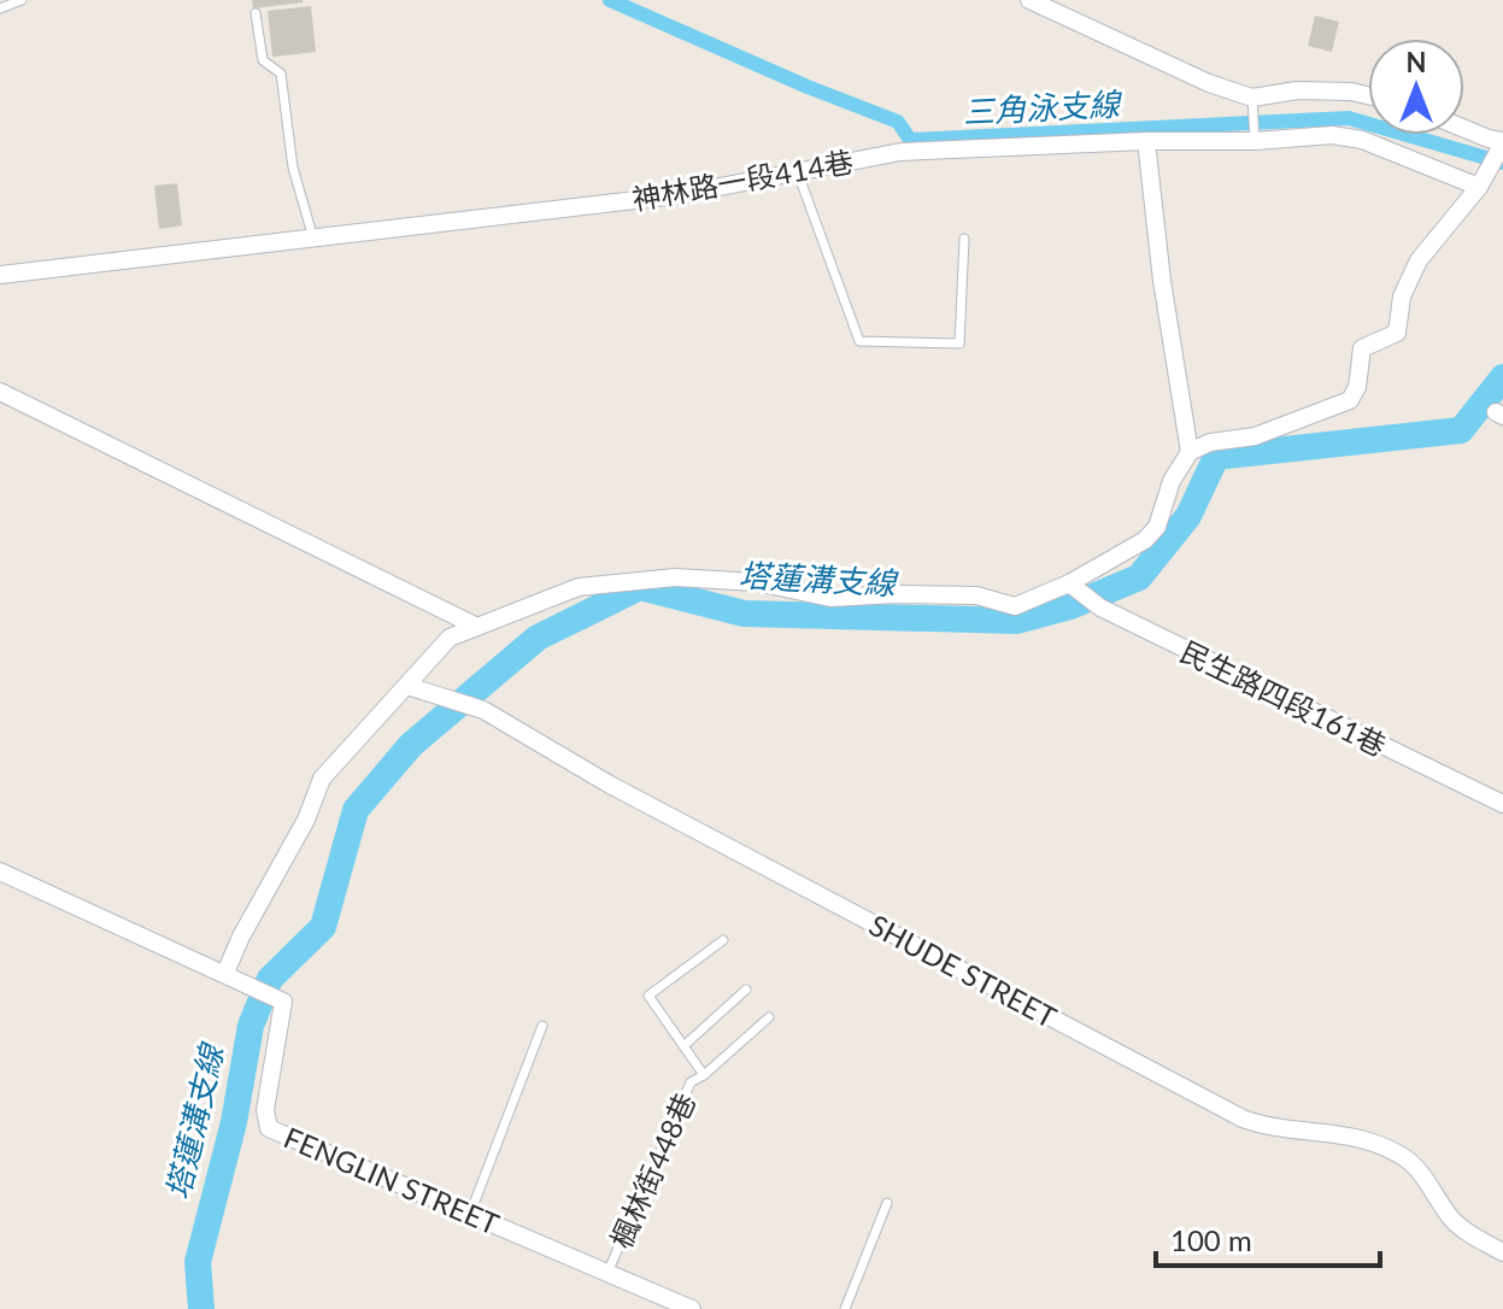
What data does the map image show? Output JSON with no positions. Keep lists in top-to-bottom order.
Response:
{
  "streets": {
    "street": [
      "神林路一段414巷",
      "民生路四段161巷",
      "SHUDE STREET",
      "FENGLIN STREET"
    ],
    "lane": ["楓林街448巷"]
  },
  "crossings": [
    ["楓林街448巷", "FENGLIN STREET"]
  ],
  "water": ["三角泳支線", "塔蓮溝支線"],
  "scale_bar": "100 m",
  "north": "top"
}
